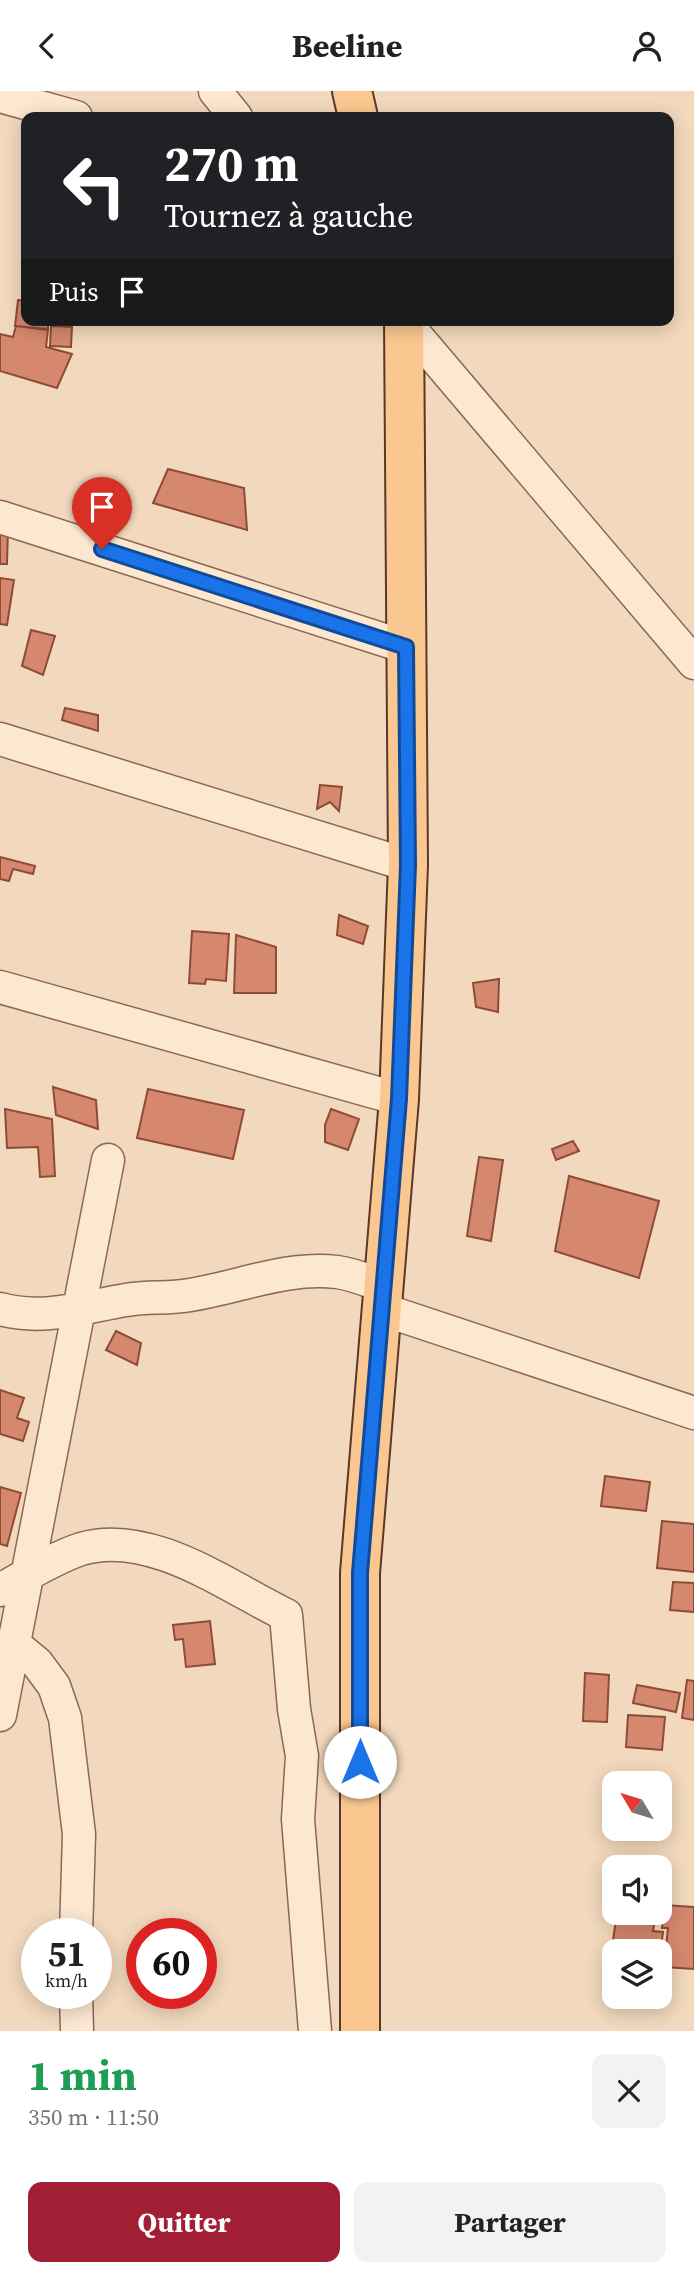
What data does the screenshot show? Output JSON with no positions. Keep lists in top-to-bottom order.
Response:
{
  "north": "top left",
  "page": {
    "header": "Beeline",
    "turn": ["270 m", "Tournez à gauche"],
    "then": "Puis",
    "speed": "51 km/h",
    "limit": "60",
    "heading": ["1 min", "350 m · 11:50"],
    "buttons": ["Quitter", "Partager"]
  }
}
